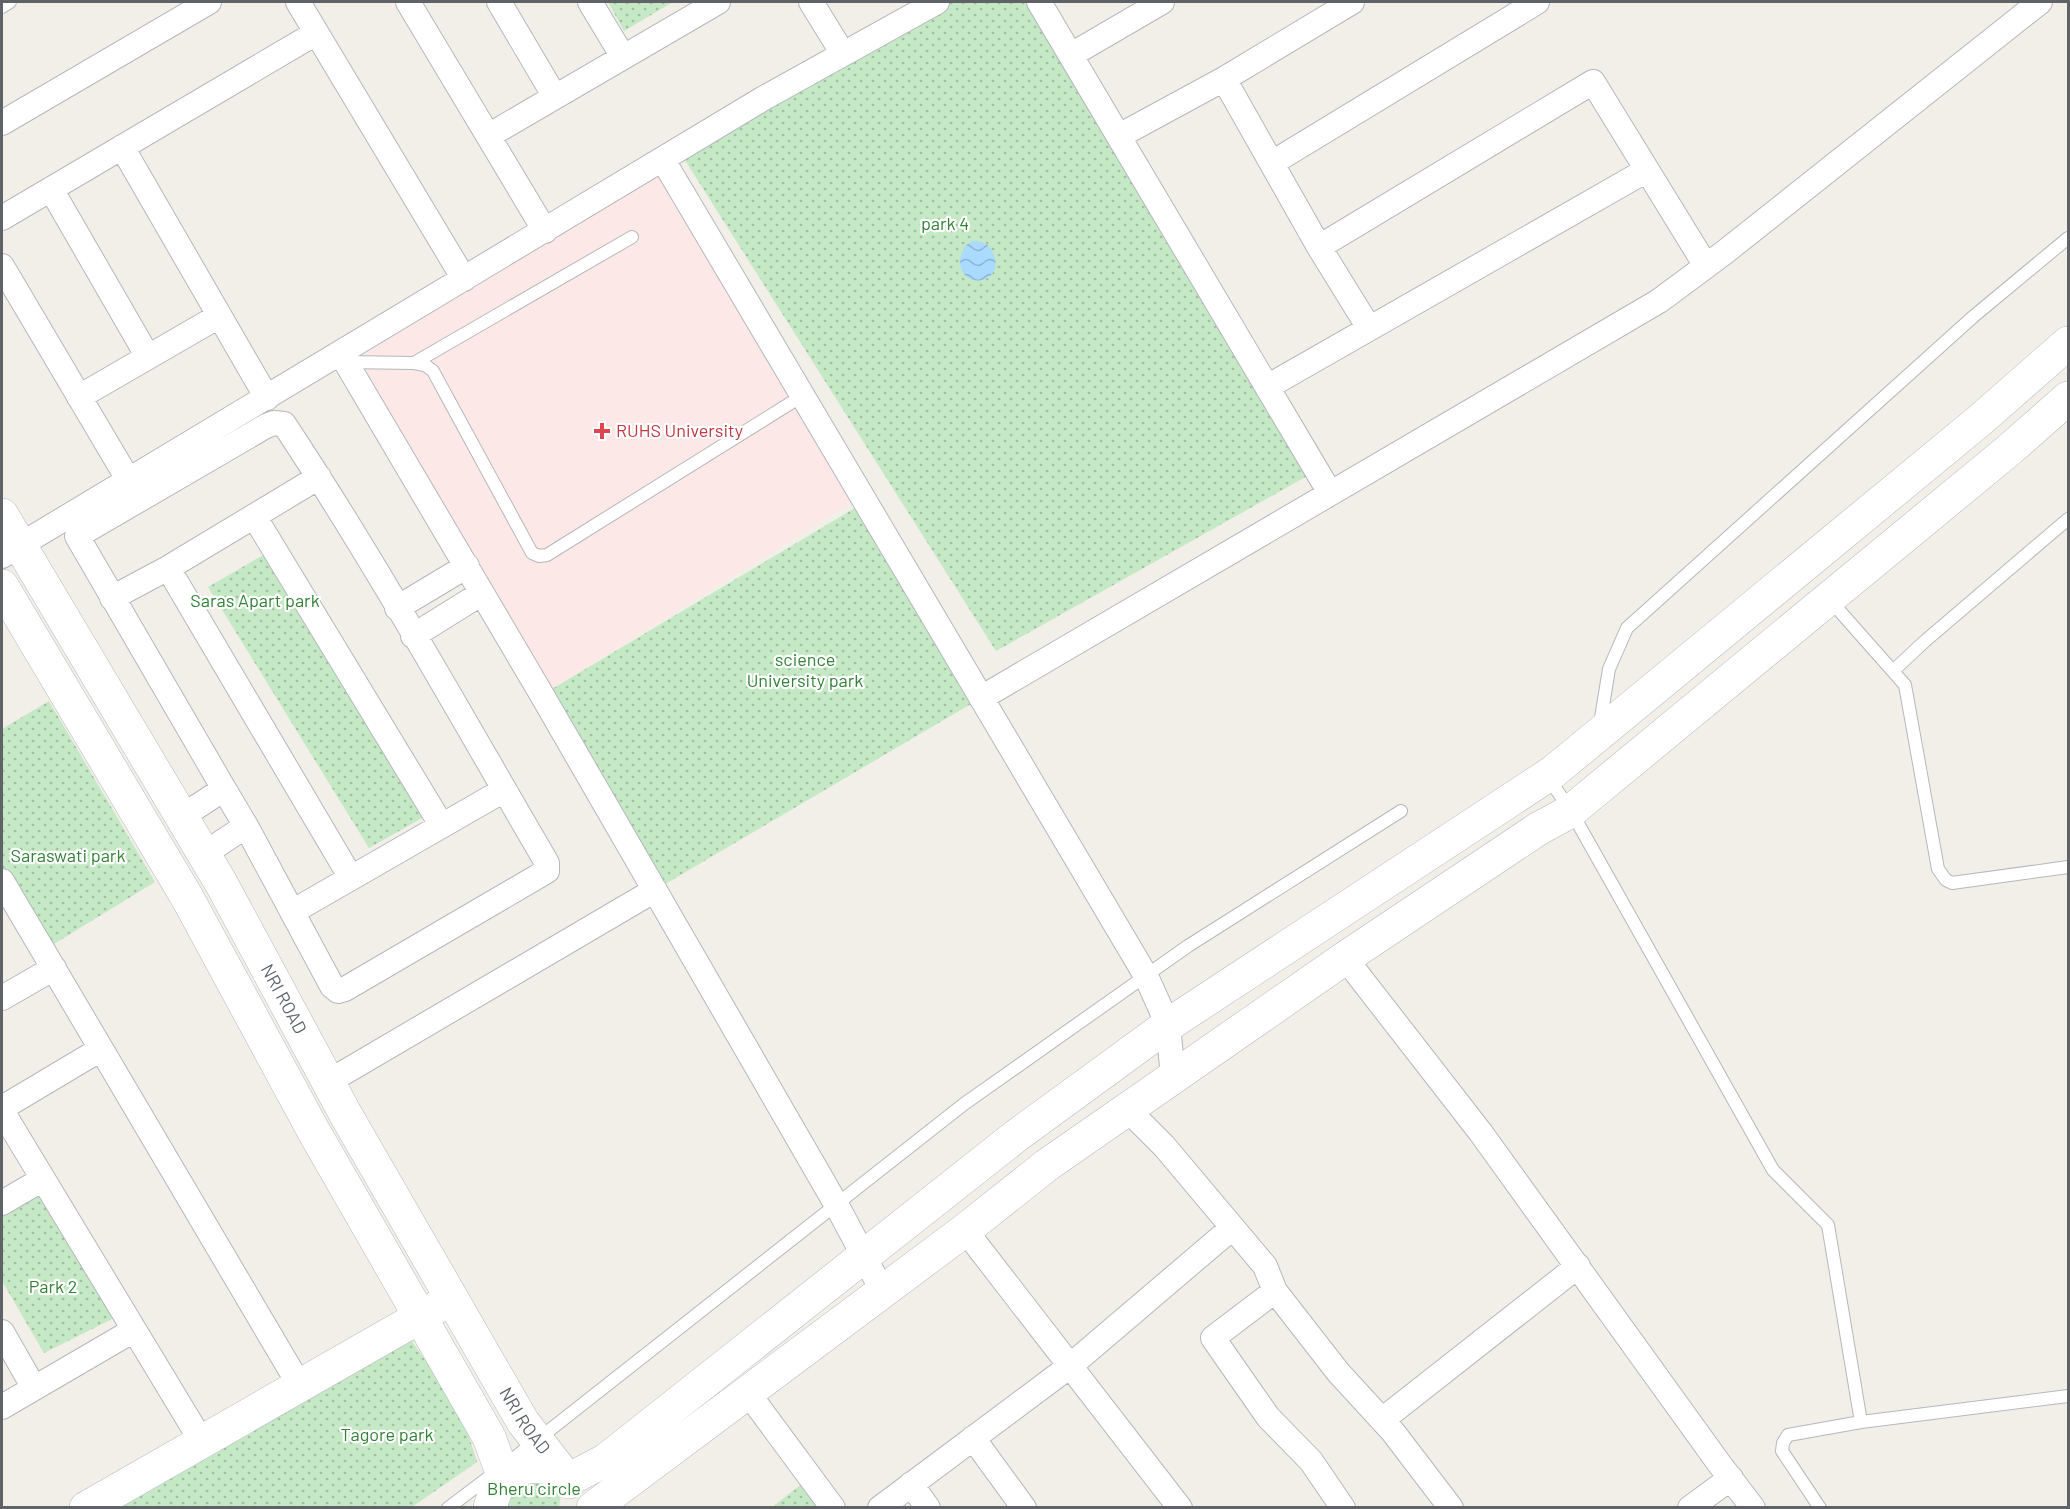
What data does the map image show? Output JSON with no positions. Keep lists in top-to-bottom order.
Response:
{
  "streets": {
    "street": ["NRI ROAD"]
  },
  "parks": [
    "park 4",
    "Saras Apart park",
    "science University park",
    "Saraswati park",
    "Park 2",
    "Tagore park",
    "Bheru circle"
  ],
  "places": {
    "health": ["RUHS University"]
  }
}
